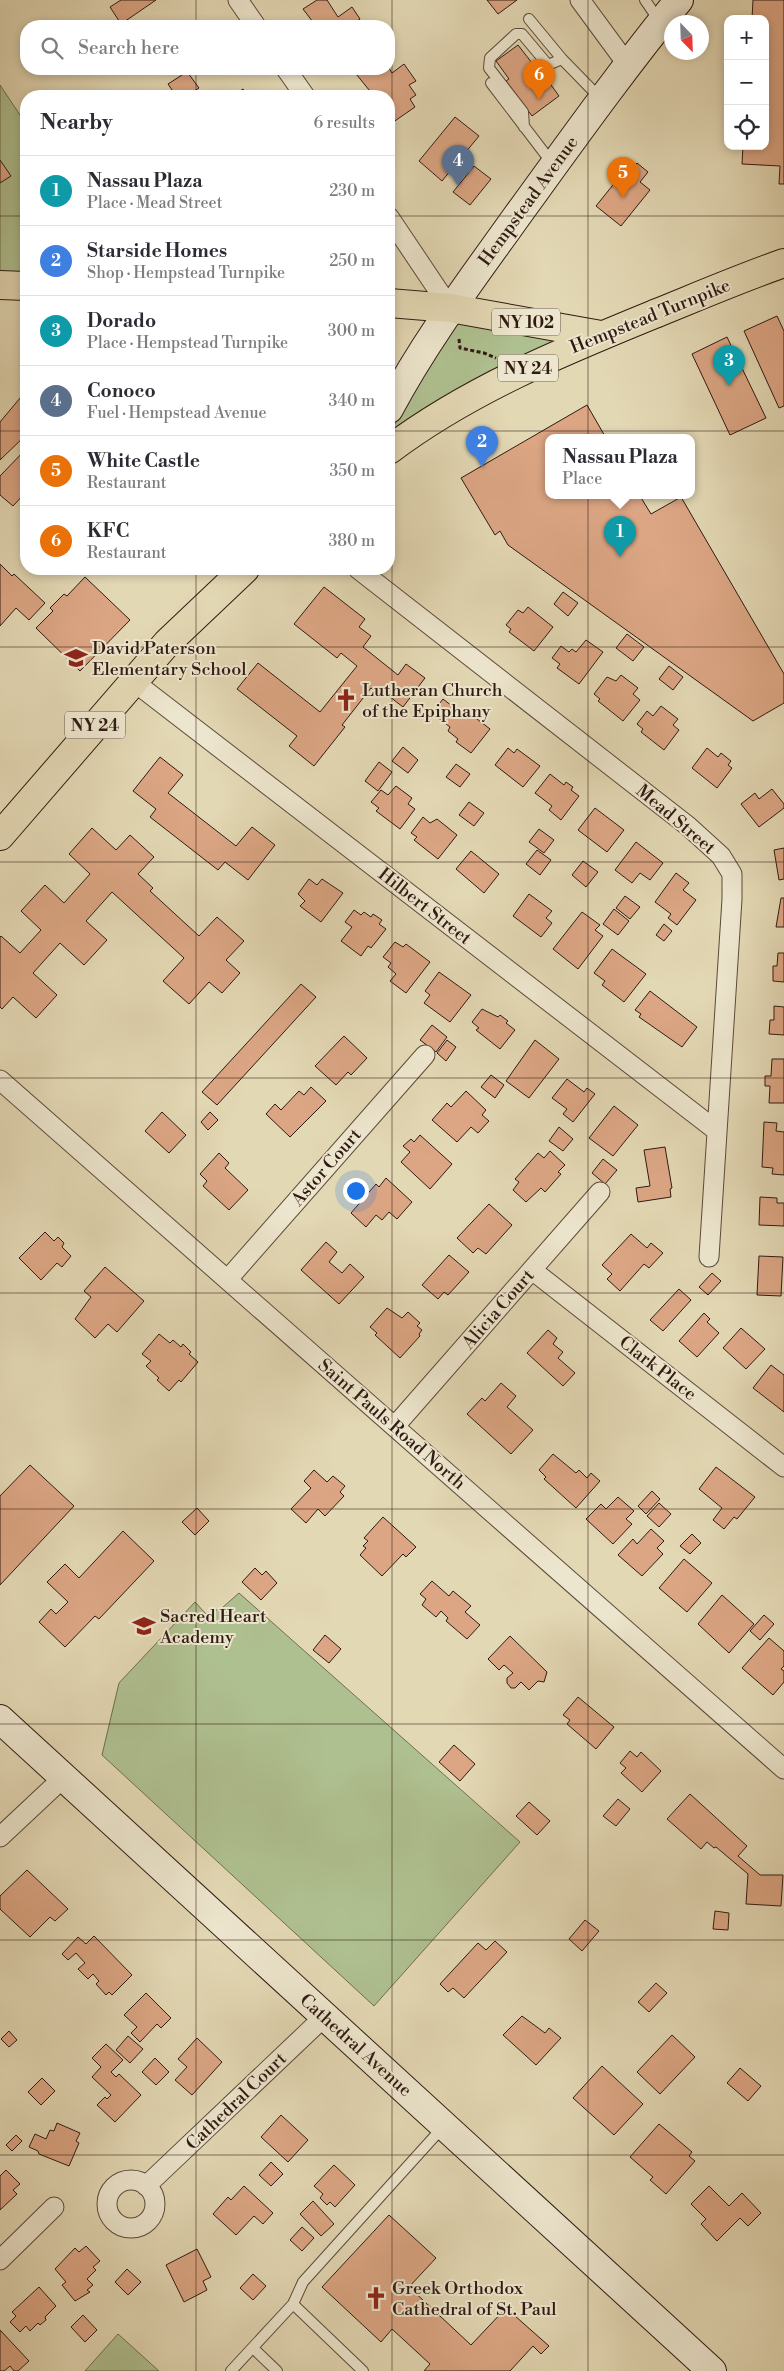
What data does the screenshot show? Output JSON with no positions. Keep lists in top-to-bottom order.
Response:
{
  "streets": {
    "main road": ["Hempstead Turnpike", "NY 102", "NY 24"],
    "street": [
      "Hempstead Avenue",
      "Mead Street",
      "Hilbert Street",
      "Astor Court",
      "Alicia Court",
      "Clark Place",
      "Saint Pauls Road North",
      "Cathedral Avenue",
      "Cathedral Court"
    ]
  },
  "crossings": [
    ["Hempstead Avenue", "NY 102"],
    ["Hempstead Turnpike", "NY 102"],
    ["NY 24", "Hilbert Street"],
    ["Mead Street", "Hilbert Street"],
    ["Astor Court", "Saint Pauls Road North"],
    ["Alicia Court", "Clark Place"],
    ["Alicia Court", "Saint Pauls Road North"],
    ["Cathedral Avenue", "Cathedral Court"]
  ],
  "places": {
    "school or university": ["David Paterson Elementary School", "Sacred Heart Academy"],
    "church": ["Lutheran Church of the Epiphany", "Greek Orthodox Cathedral of St. Paul"]
  },
  "north": "bottom right",
  "page": {
    "map_buttons": ["+", "−"],
    "search": "Search here",
    "pins": [
      "6",
      "4",
      "5",
      "3",
      "2",
      "1"
    ],
    "heading": ["Nearby", "6 results"],
    "list": [
      {
        "mark": "1",
        "name": "Nassau Plaza",
        "note": "Place · Mead Street",
        "value": "230 m"
      },
      {
        "mark": "2",
        "name": "Starside Homes",
        "note": "Shop · Hempstead Turnpike",
        "value": "250 m"
      },
      {
        "mark": "3",
        "name": "Dorado",
        "note": "Place · Hempstead Turnpike",
        "value": "300 m"
      },
      {
        "mark": "4",
        "name": "Conoco",
        "note": "Fuel · Hempstead Avenue",
        "value": "340 m"
      },
      {
        "mark": "5",
        "name": "White Castle",
        "note": "Restaurant",
        "value": "350 m"
      },
      {
        "mark": "6",
        "name": "KFC",
        "note": "Restaurant",
        "value": "380 m"
      }
    ],
    "popup": ["Nassau Plaza", "Place"]
  }
}
